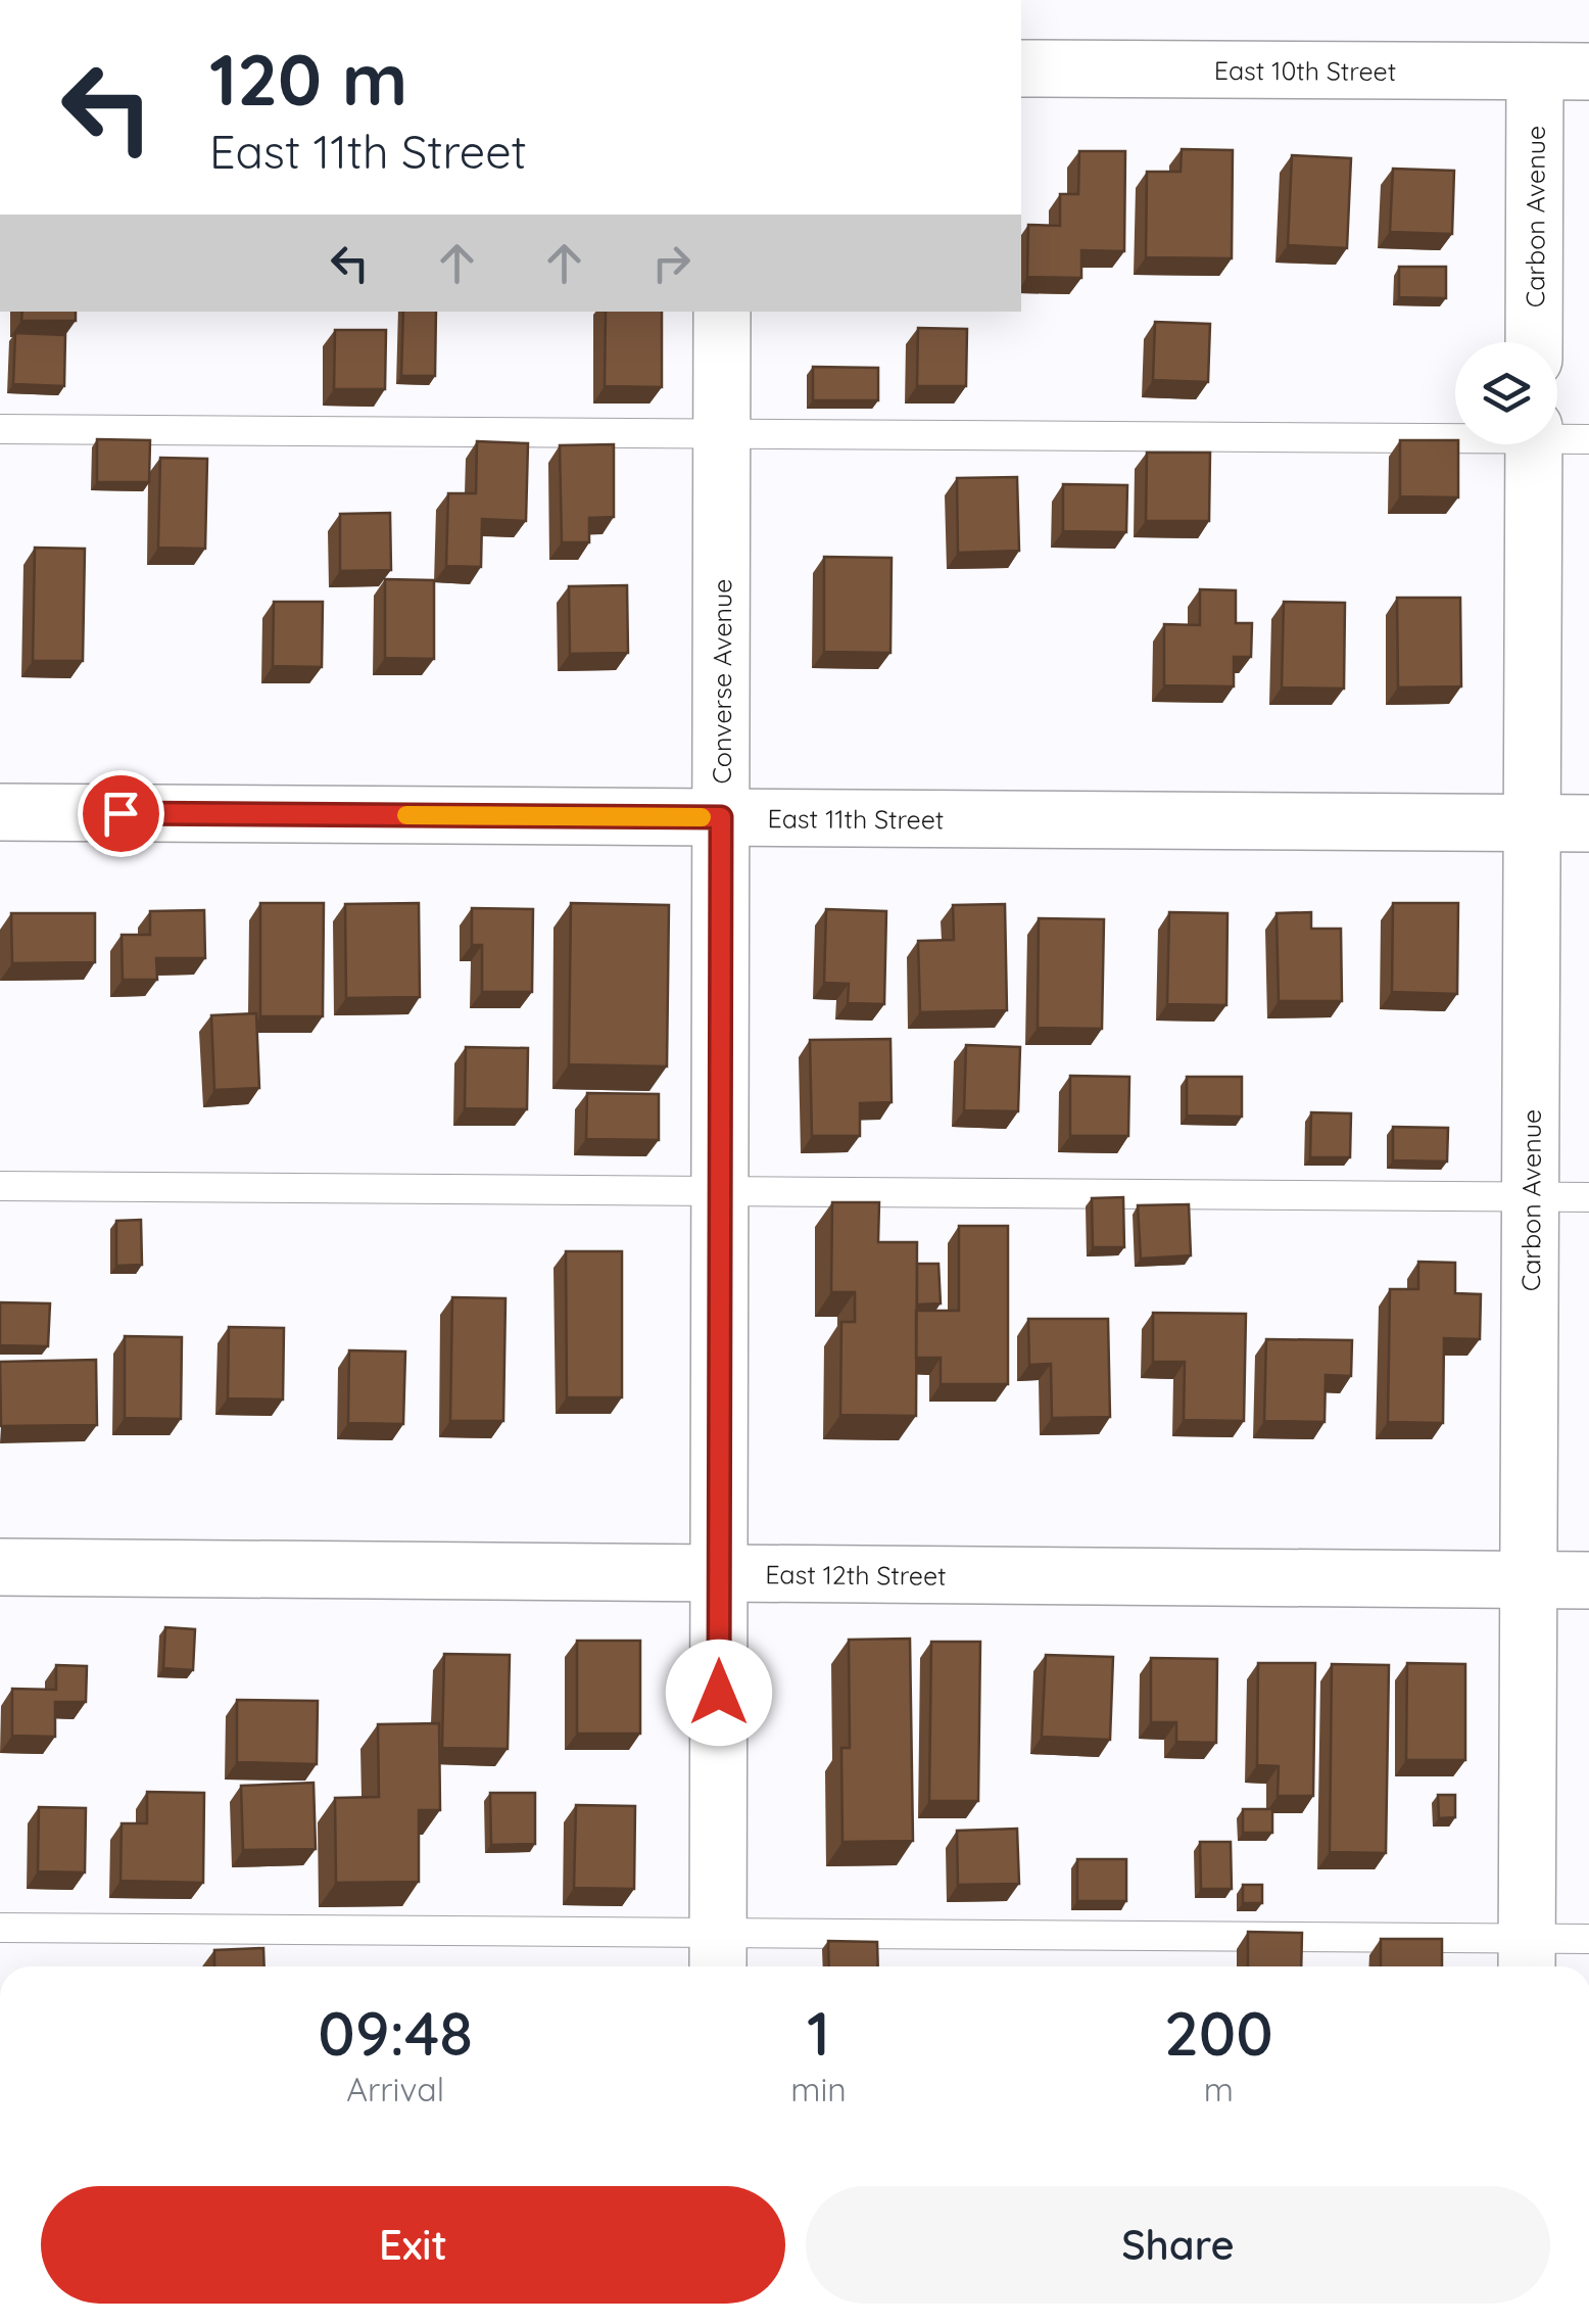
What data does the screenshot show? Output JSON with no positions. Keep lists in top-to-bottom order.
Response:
{
  "streets": {
    "street": [
      "East 10th Street",
      "Carbon Avenue",
      "Converse Avenue",
      "East 11th Street",
      "East 12th Street"
    ]
  },
  "crossings": [
    ["East 10th Street", "Carbon Avenue"],
    ["Carbon Avenue", "East 11th Street"],
    ["Carbon Avenue", "East 12th Street"],
    ["Converse Avenue", "East 11th Street"],
    ["Converse Avenue", "East 12th Street"]
  ],
  "page": {
    "turn": ["120 m", "East 11th Street"],
    "eta": [
      "09:48",
      "Arrival",
      "1",
      "min",
      "200",
      "m"
    ],
    "buttons": ["Exit", "Share"]
  }
}
